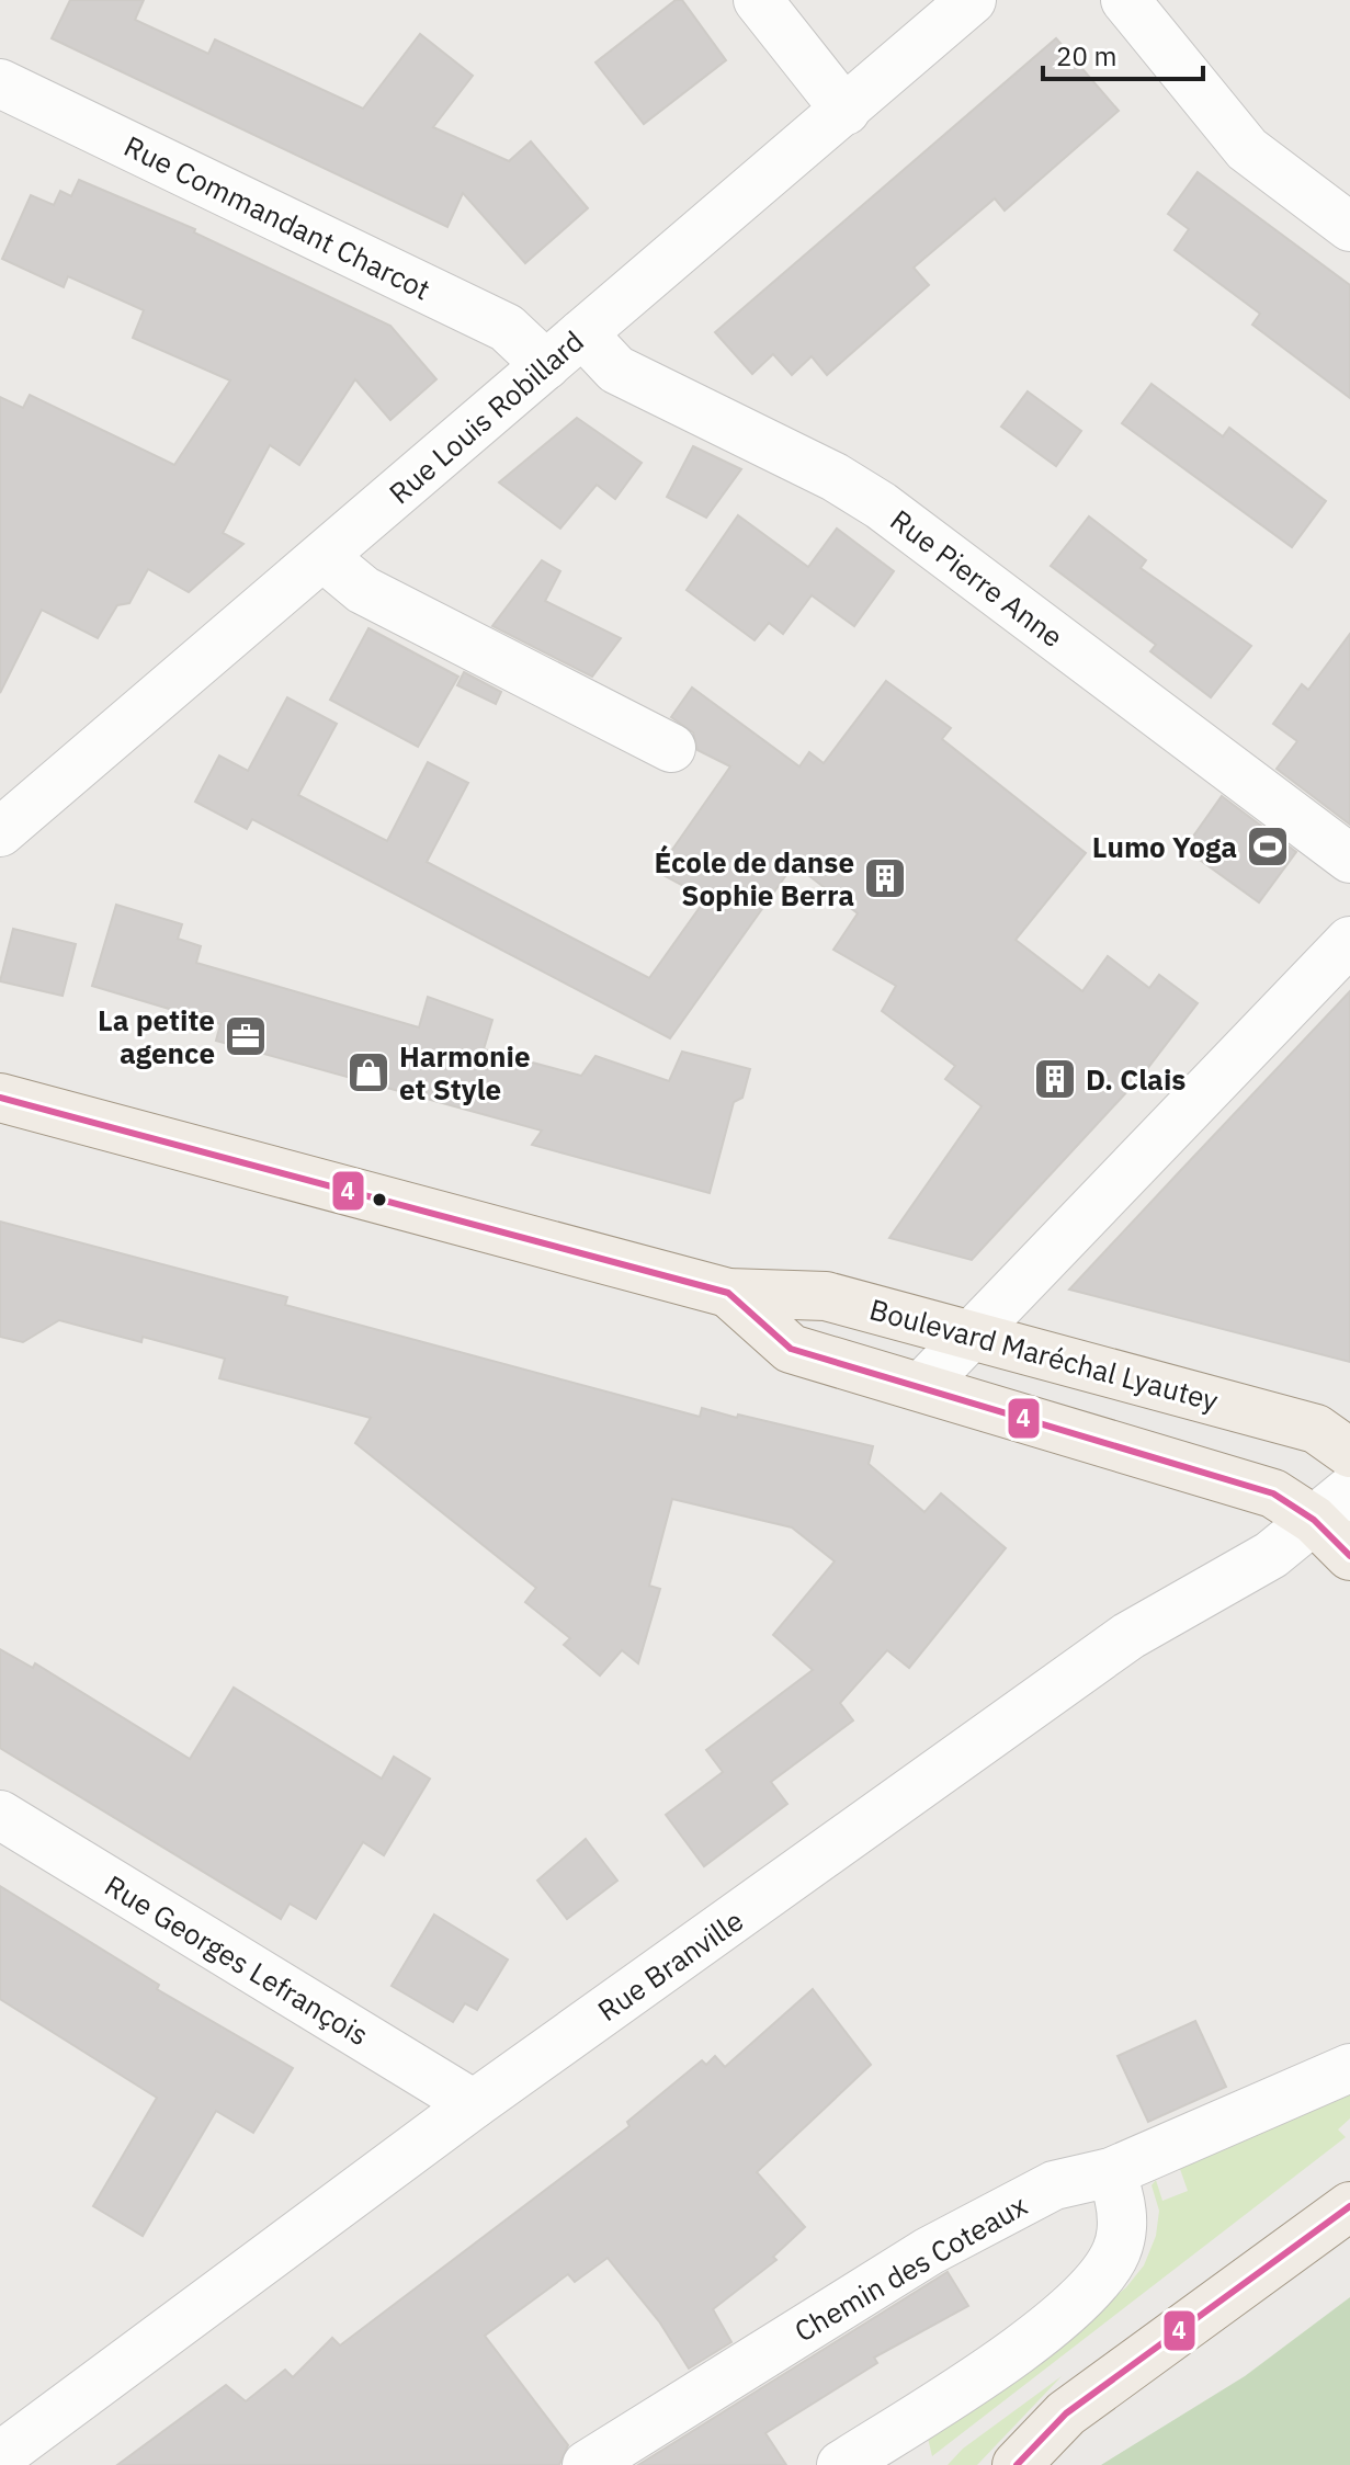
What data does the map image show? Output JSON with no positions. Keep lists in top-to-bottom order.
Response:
{
  "streets": {
    "main road": ["Boulevard Maréchal Lyautey"],
    "street": [
      "Rue Commandant Charcot",
      "Rue Louis Robillard",
      "Rue Pierre Anne",
      "Rue Georges Lefrançois",
      "Rue Branville",
      "Chemin des Coteaux"
    ]
  },
  "crossings": [
    ["Rue Commandant Charcot", "Rue Louis Robillard"],
    ["Rue Louis Robillard", "Rue Pierre Anne"],
    ["Boulevard Maréchal Lyautey", "Rue Branville"],
    ["Rue Georges Lefrançois", "Rue Branville"]
  ],
  "places": {
    "sports": ["Lumo Yoga"],
    "building": ["École de danse Sophie Berra", "D. Clais"],
    "office": ["La petite agence"],
    "shop": ["Harmonie et Style"]
  },
  "lines": ["transit line 4"],
  "scale_bar": "20 m"
}
